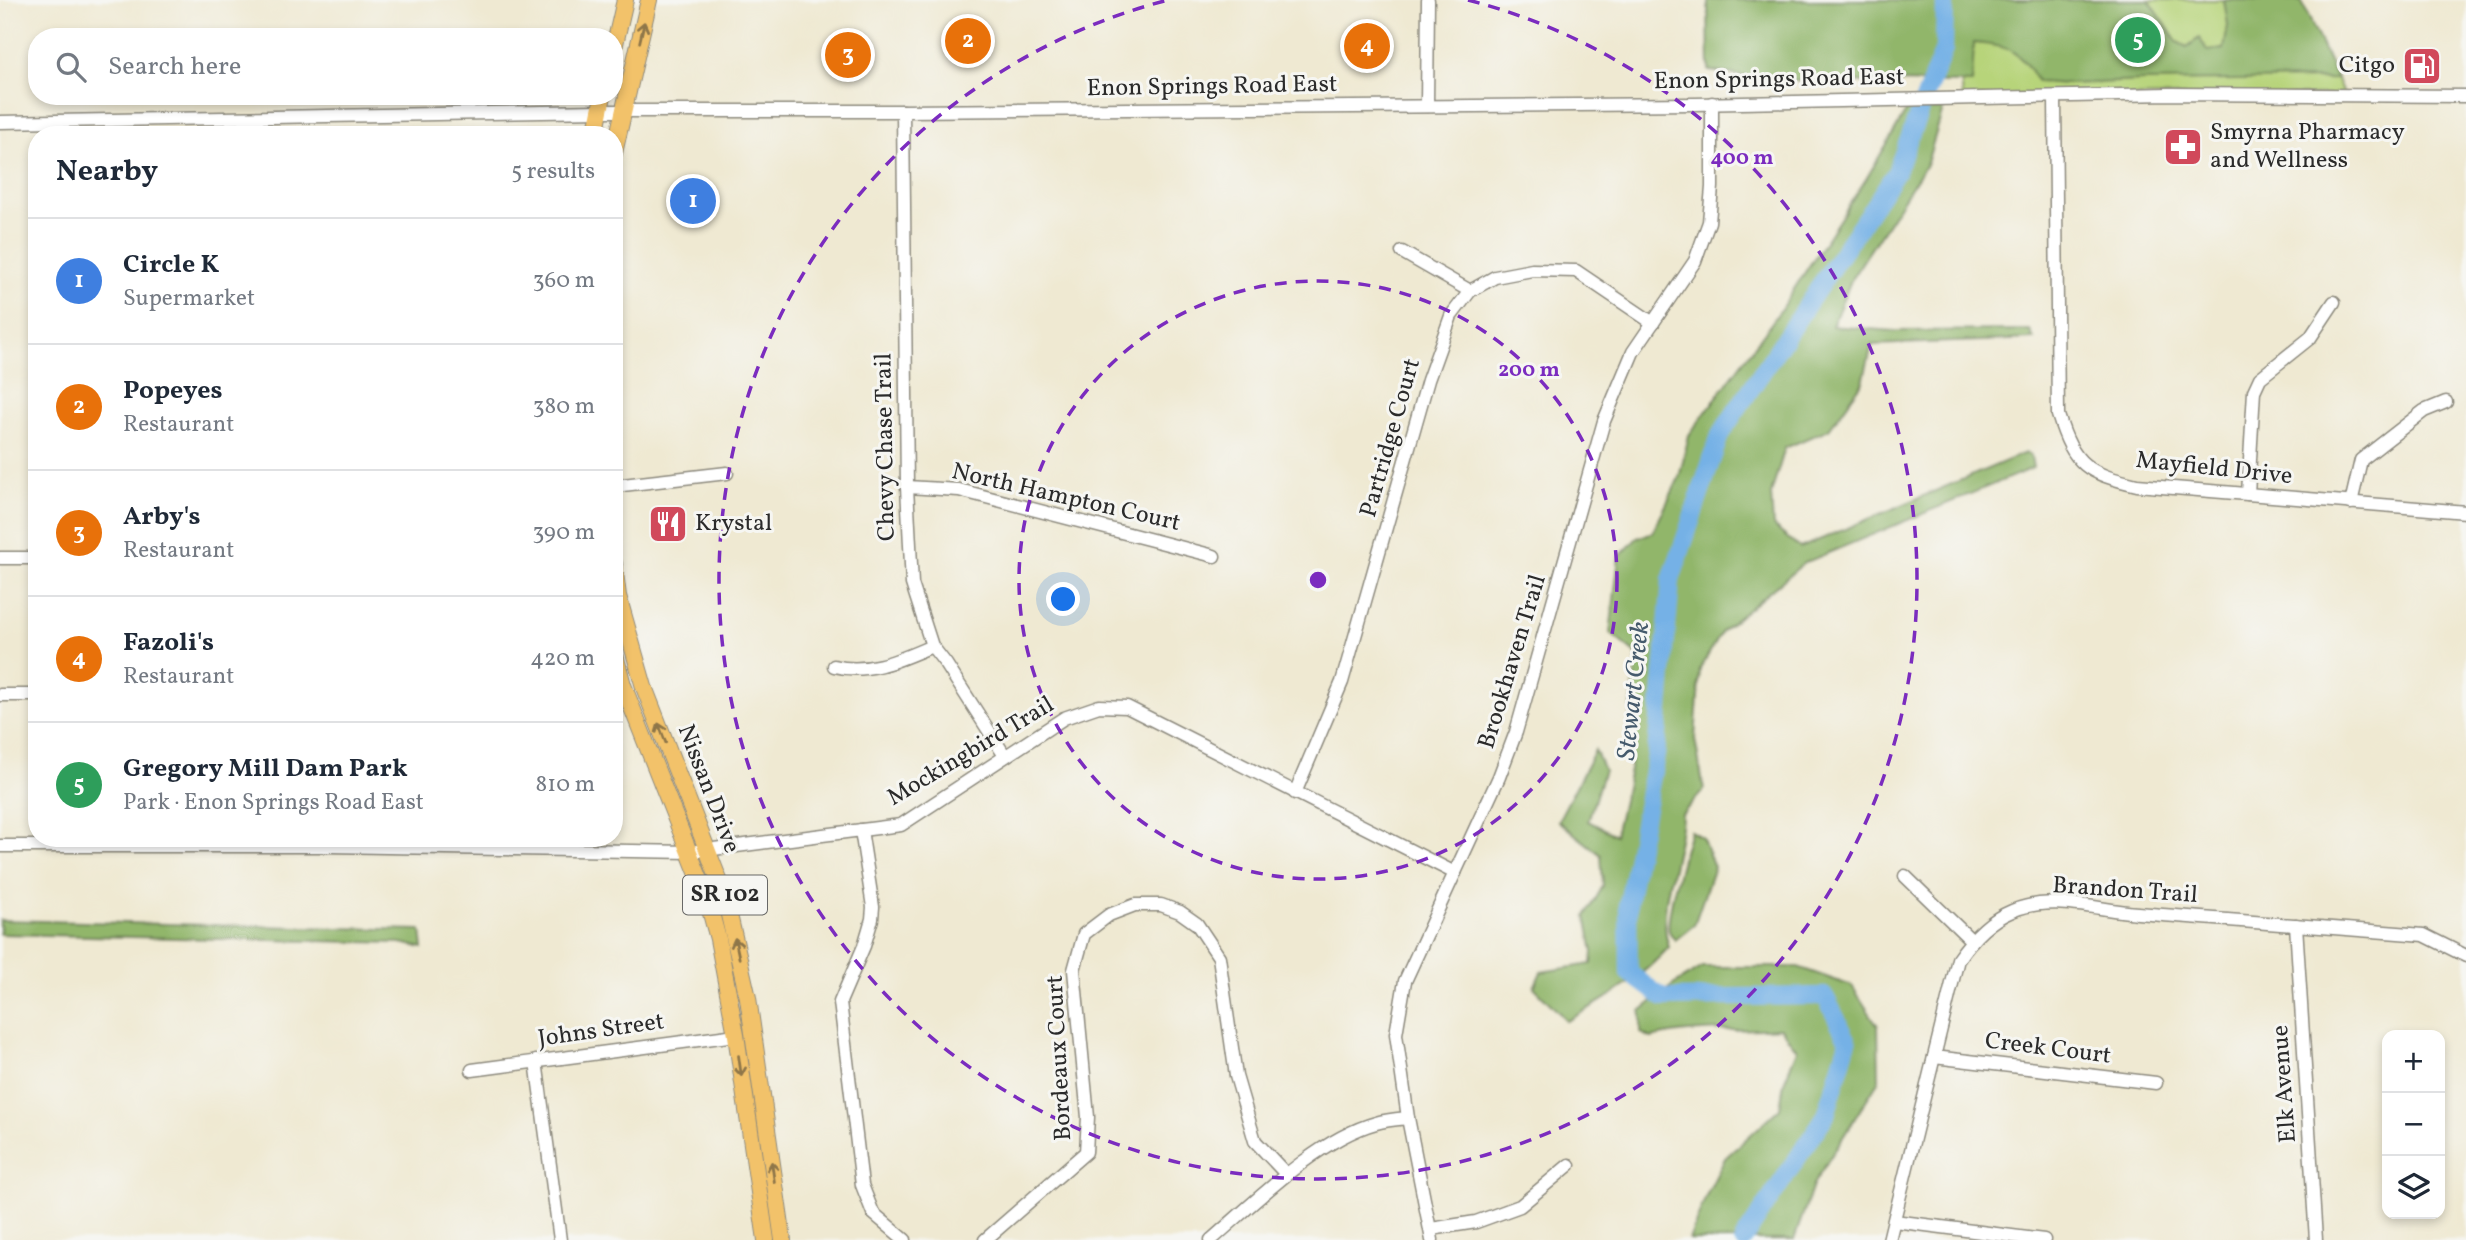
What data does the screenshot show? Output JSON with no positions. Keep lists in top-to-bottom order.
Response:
{
  "streets": {
    "main road": ["Nissan Drive", "SR 102"],
    "street": [
      "Enon Springs Road East",
      "Partridge Court",
      "Chevy Chase Trail",
      "Mayfield Drive",
      "North Hampton Court",
      "Brookhaven Trail",
      "Mockingbird Trail",
      "Brandon Trail",
      "Johns Street",
      "Creek Court",
      "Bordeaux Court",
      "Elk Avenue"
    ]
  },
  "crossings": [
    ["Enon Springs Road East", "Chevy Chase Trail"],
    ["Enon Springs Road East", "Mayfield Drive"],
    ["Enon Springs Road East", "Brookhaven Trail"],
    ["Partridge Court", "Mockingbird Trail"],
    ["Chevy Chase Trail", "North Hampton Court"],
    ["Chevy Chase Trail", "Mockingbird Trail"],
    ["Brookhaven Trail", "Mockingbird Trail"],
    ["Mockingbird Trail", "Nissan Drive"],
    ["Nissan Drive", "Johns Street"],
    ["Brandon Trail", "Creek Court"],
    ["Brandon Trail", "Elk Avenue"]
  ],
  "water": ["Stewart Creek"],
  "places": {
    "fuel station": ["Citgo"],
    "pharmacy": ["Smyrna Pharmacy and Wellness"],
    "restaurant": ["Krystal"]
  },
  "page": {
    "pins": [
      "5",
      "2",
      "4",
      "3",
      "1"
    ],
    "search": "Search here",
    "heading": ["Nearby", "5 results"],
    "list": [
      {
        "mark": "1",
        "name": "Circle K",
        "note": "Supermarket",
        "value": "360 m"
      },
      {
        "mark": "2",
        "name": "Popeyes",
        "note": "Restaurant",
        "value": "380 m"
      },
      {
        "mark": "3",
        "name": "Arby's",
        "note": "Restaurant",
        "value": "390 m"
      },
      {
        "mark": "4",
        "name": "Fazoli's",
        "note": "Restaurant",
        "value": "420 m"
      },
      {
        "mark": "5",
        "name": "Gregory Mill Dam Park",
        "note": "Park · Enon Springs Road East",
        "value": "810 m"
      }
    ],
    "map_buttons": ["+", "−"]
  },
  "rings": ["400 m", "200 m"]
}
